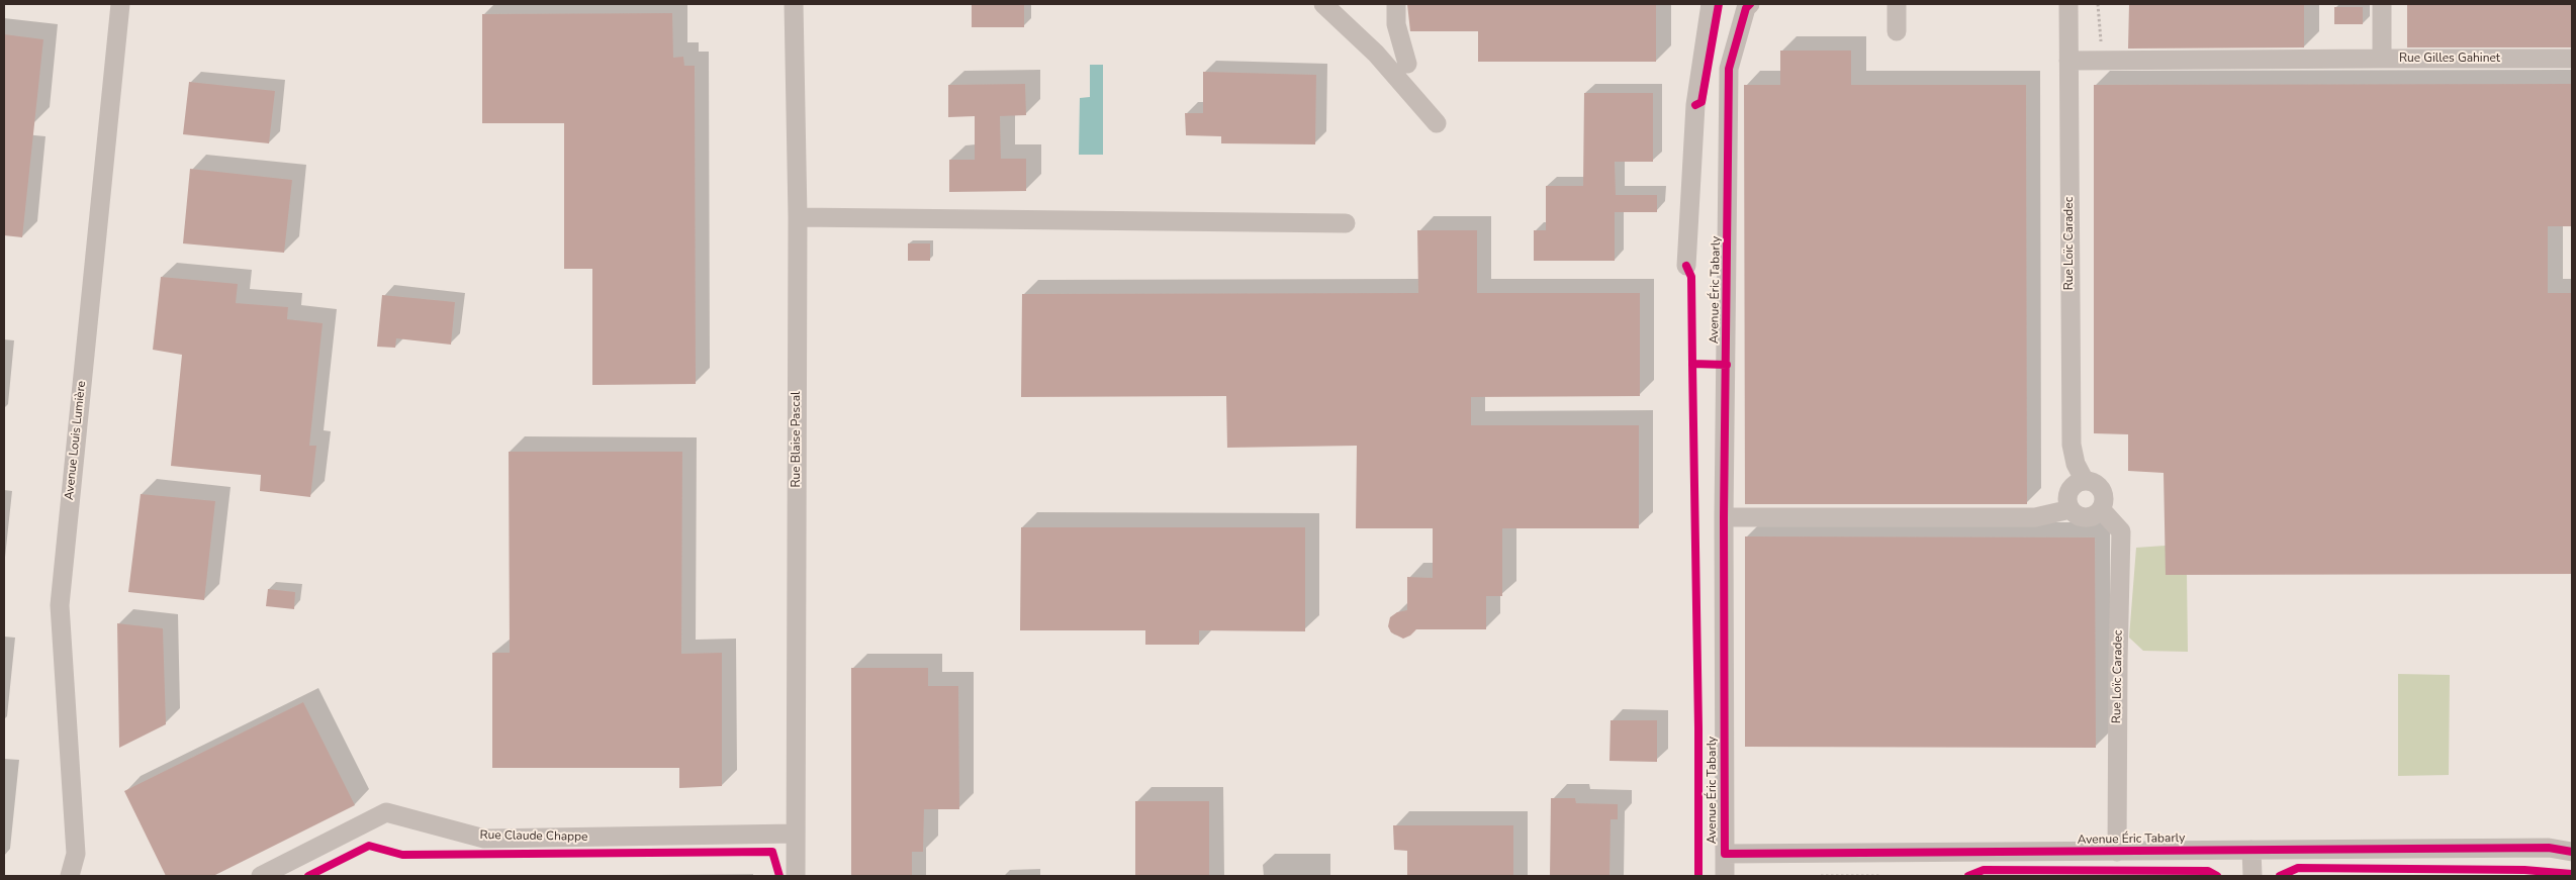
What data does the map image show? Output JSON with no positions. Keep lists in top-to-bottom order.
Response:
{
  "streets": {
    "street": [
      "Rue Gilles Gahinet",
      "Rue Loïc Caradec",
      "Avenue Éric Tabarly",
      "Rue Blaise Pascal",
      "Avenue Louis Lumière",
      "Rue Claude Chappe"
    ]
  },
  "crossings": [
    ["Rue Loïc Caradec", "Avenue Éric Tabarly"],
    ["Rue Blaise Pascal", "Rue Claude Chappe"]
  ]
}
